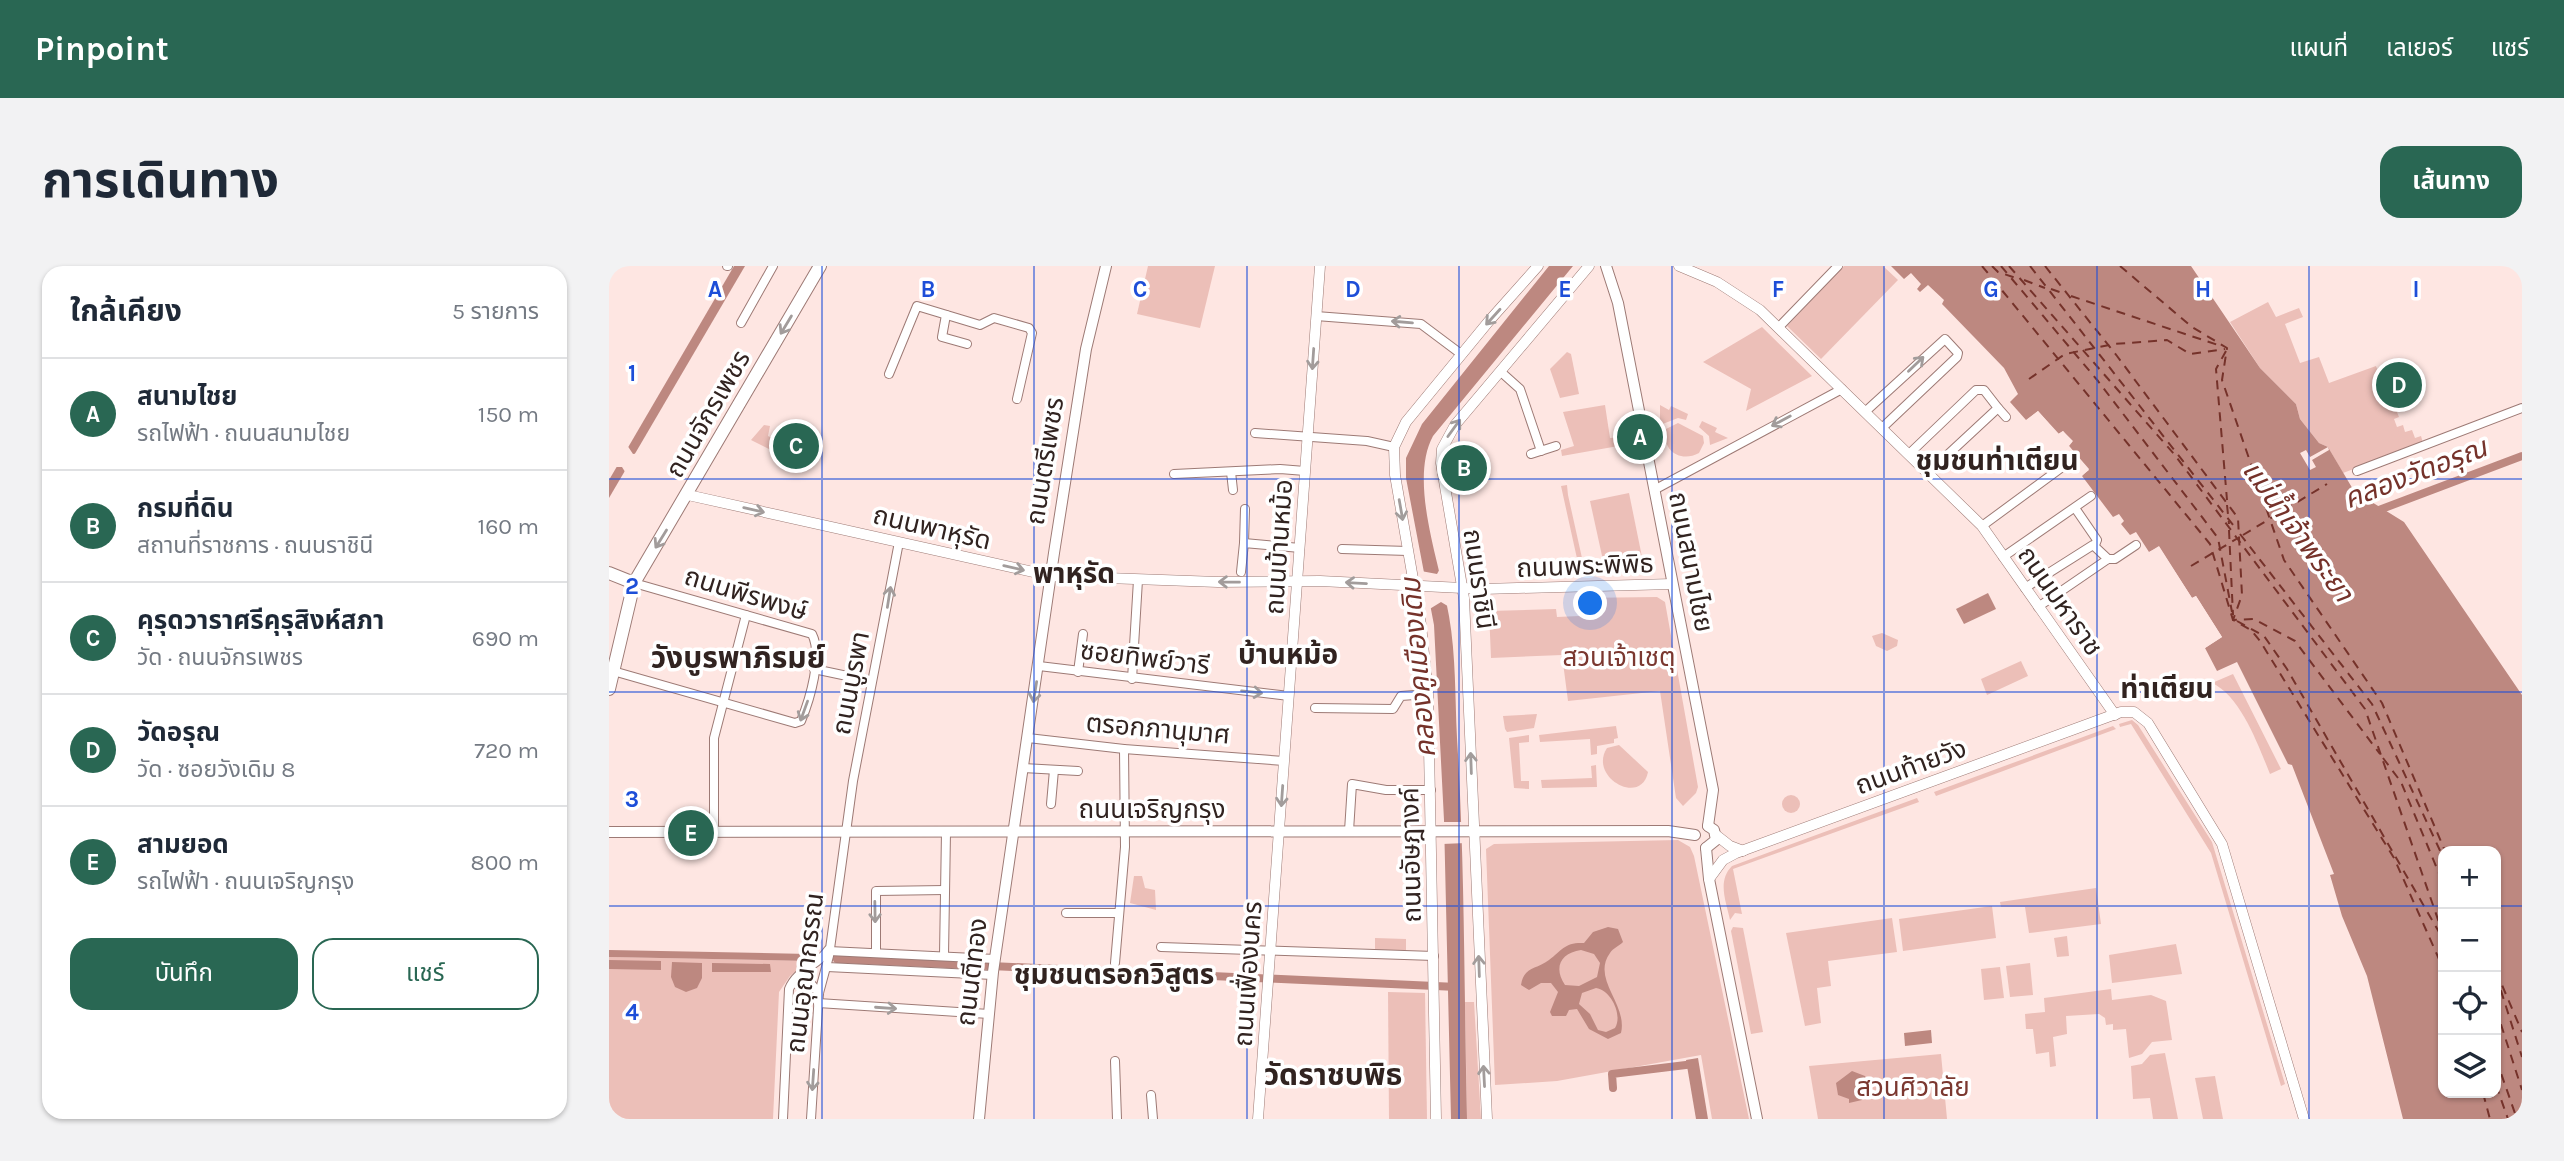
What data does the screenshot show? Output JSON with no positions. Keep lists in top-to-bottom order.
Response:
{
  "streets": {
    "main road": [
      "ถนนจักรเพชร",
      "ถนนตรีเพชร",
      "ถนนสนามไชย",
      "ถนนเจริญกรุง",
      "ถนนตีทอง"
    ],
    "street": [
      "ถนนพาหุรัด",
      "ถนนบ้านหม้อ",
      "ถนนพระพิพิธ",
      "ถนนราชินี",
      "ถนนพีรพงษ์",
      "ถนนมหาราช",
      "ซอยทิพย์วารี",
      "ถนนบูรพา",
      "ตรอกภานุมาศ",
      "ถนนท้ายวัง",
      "ถนนอัษฎางค์",
      "ถนนอุณากรรณ",
      "ถนนเฟื่องนคร"
    ]
  },
  "crossings": [
    ["ถนนจักรเพชร", "ถนนพาหุรัด"],
    ["ถนนจักรเพชร", "ถนนพีรพงษ์"],
    ["ถนนตรีเพชร", "ถนนพาหุรัด"],
    ["ถนนตรีเพชร", "ซอยทิพย์วารี"],
    ["ถนนตรีเพชร", "ตรอกภานุมาศ"],
    ["ถนนตรีเพชร", "ถนนเจริญกรุง"],
    ["ถนนตรีเพชร", "ถนนตีทอง"],
    ["ถนนพาหุรัด", "ถนนบ้านหม้อ"],
    ["ถนนพาหุรัด", "ถนนพระพิพิธ"],
    ["ถนนพาหุรัด", "ถนนบูรพา"],
    ["ถนนพาหุรัด", "ถนนอัษฎางค์"],
    ["ถนนบ้านหม้อ", "ซอยทิพย์วารี"],
    ["ถนนบ้านหม้อ", "ตรอกภานุมาศ"],
    ["ถนนบ้านหม้อ", "ถนนเจริญกรุง"],
    ["ถนนบ้านหม้อ", "ถนนเฟื่องนคร"],
    ["ถนนสนามไชย", "ถนนพระพิพิธ"],
    ["ถนนสนามไชย", "ถนนเจริญกรุง"],
    ["ถนนพระพิพิธ", "ถนนราชินี"],
    ["ถนนพระพิพิธ", "ถนนอัษฎางค์"],
    ["ถนนราชินี", "ถนนเจริญกรุง"],
    ["ถนนมหาราช", "ถนนท้ายวัง"],
    ["ถนนบูรพา", "ถนนเจริญกรุง"],
    ["ถนนบูรพา", "ถนนอุณากรรณ"],
    ["ถนนเจริญกรุง", "ถนนอัษฎางค์"],
    ["ถนนเจริญกรุง", "ถนนตีทอง"],
    ["ถนนเจริญกรุง", "ถนนอุณากรรณ"],
    ["ถนนเจริญกรุง", "ถนนเฟื่องนคร"]
  ],
  "one_way": [
    "ถนนจักรเพชร",
    "ถนนราชินี",
    "ซอยทิพย์วารี",
    "ถนนบูรพา"
  ],
  "districts": [
    "ชุมชนท่าเตียน",
    "พาหุรัด",
    "บ้านหม้อ",
    "วังบูรพาภิรมย์",
    "ท่าเตียน",
    "ชุมชนตรอกวิสูตร",
    "วัดราชบพิธ"
  ],
  "water": ["คลองวัดอรุณ", "แม่น้ำเจ้าพระยา", "คลองคูเมืองเดิม"],
  "parks": ["สวนเจ้าเชตุ", "สวนศิวาลัย"],
  "page": {
    "header": "Pinpoint",
    "nav": ["แผนที่", "เลเยอร์", "แชร์"],
    "title": "การเดินทาง",
    "buttons": [
      "เส้นทาง",
      ["บันทึก", "แชร์"]
    ],
    "heading": ["ใกล้เคียง", "5 รายการ"],
    "list": [
      {
        "mark": "A",
        "name": "สนามไชย",
        "note": "รถไฟฟ้า · ถนนสนามไชย",
        "value": "150 m"
      },
      {
        "mark": "B",
        "name": "กรมที่ดิน",
        "note": "สถานที่ราชการ · ถนนราชินี",
        "value": "160 m"
      },
      {
        "mark": "C",
        "name": "คุรุดวาราศรีคุรุสิงห์สภา",
        "note": "วัด · ถนนจักรเพชร",
        "value": "690 m"
      },
      {
        "mark": "D",
        "name": "วัดอรุณ",
        "note": "วัด · ซอยวังเดิม 8",
        "value": "720 m"
      },
      {
        "mark": "E",
        "name": "สามยอด",
        "note": "รถไฟฟ้า · ถนนเจริญกรุง",
        "value": "800 m"
      }
    ],
    "pins": [
      "D",
      "A",
      "C",
      "B",
      "E"
    ],
    "map_buttons": ["+", "−"]
  },
  "grid": {
    "columns": [
      "A",
      "B",
      "C",
      "D",
      "E",
      "F",
      "G",
      "H",
      "I"
    ],
    "rows": [
      "1",
      "2",
      "3",
      "4"
    ]
  }
}
